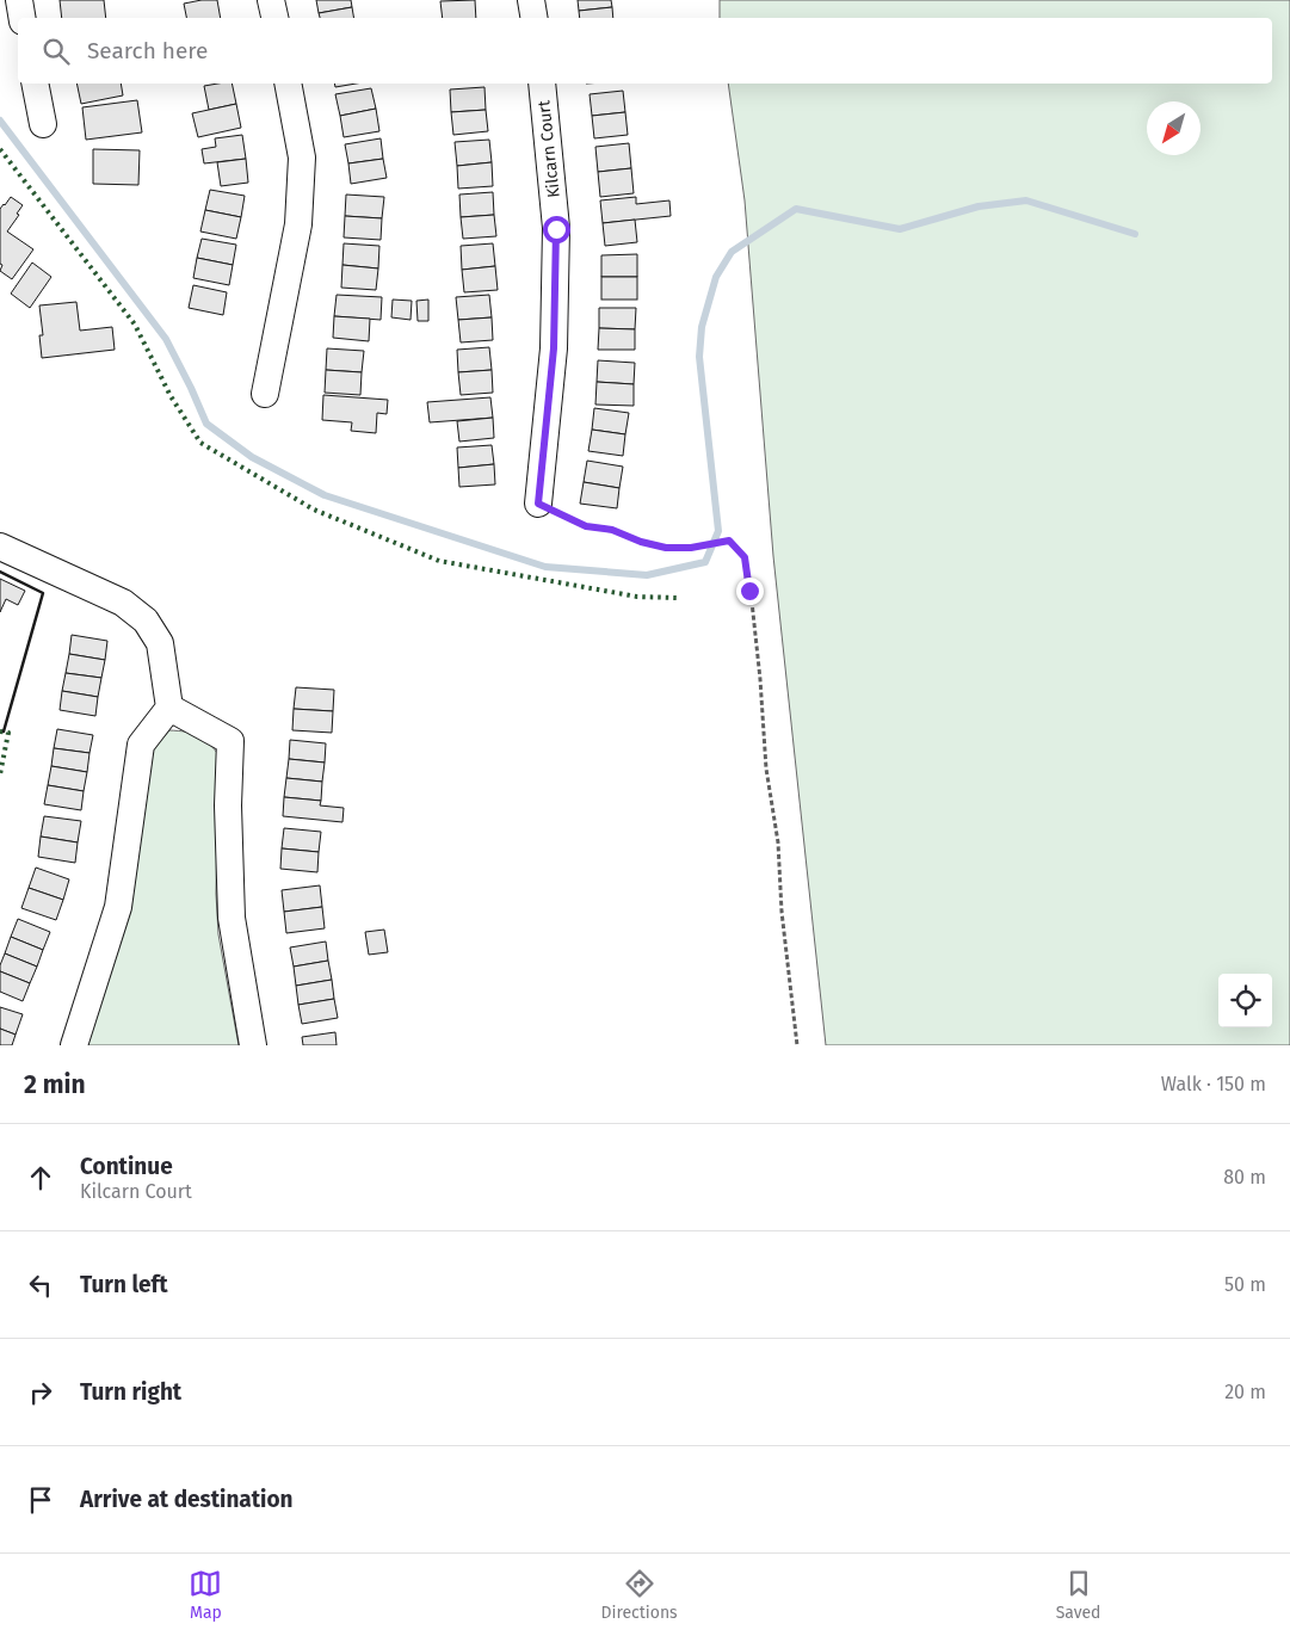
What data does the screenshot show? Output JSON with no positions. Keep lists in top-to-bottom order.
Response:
{
  "streets": {
    "street": ["Kilcarn Court"]
  },
  "north": "bottom left",
  "page": {
    "search": "Search here",
    "heading": ["2 min", "Walk · 150 m"],
    "list": [
      ["Continue", "Kilcarn Court", "80 m"],
      ["Turn left", "50 m"],
      ["Turn right", "20 m"],
      "Arrive at destination"
    ],
    "nav": ["Map", "Directions", "Saved"]
  }
}
